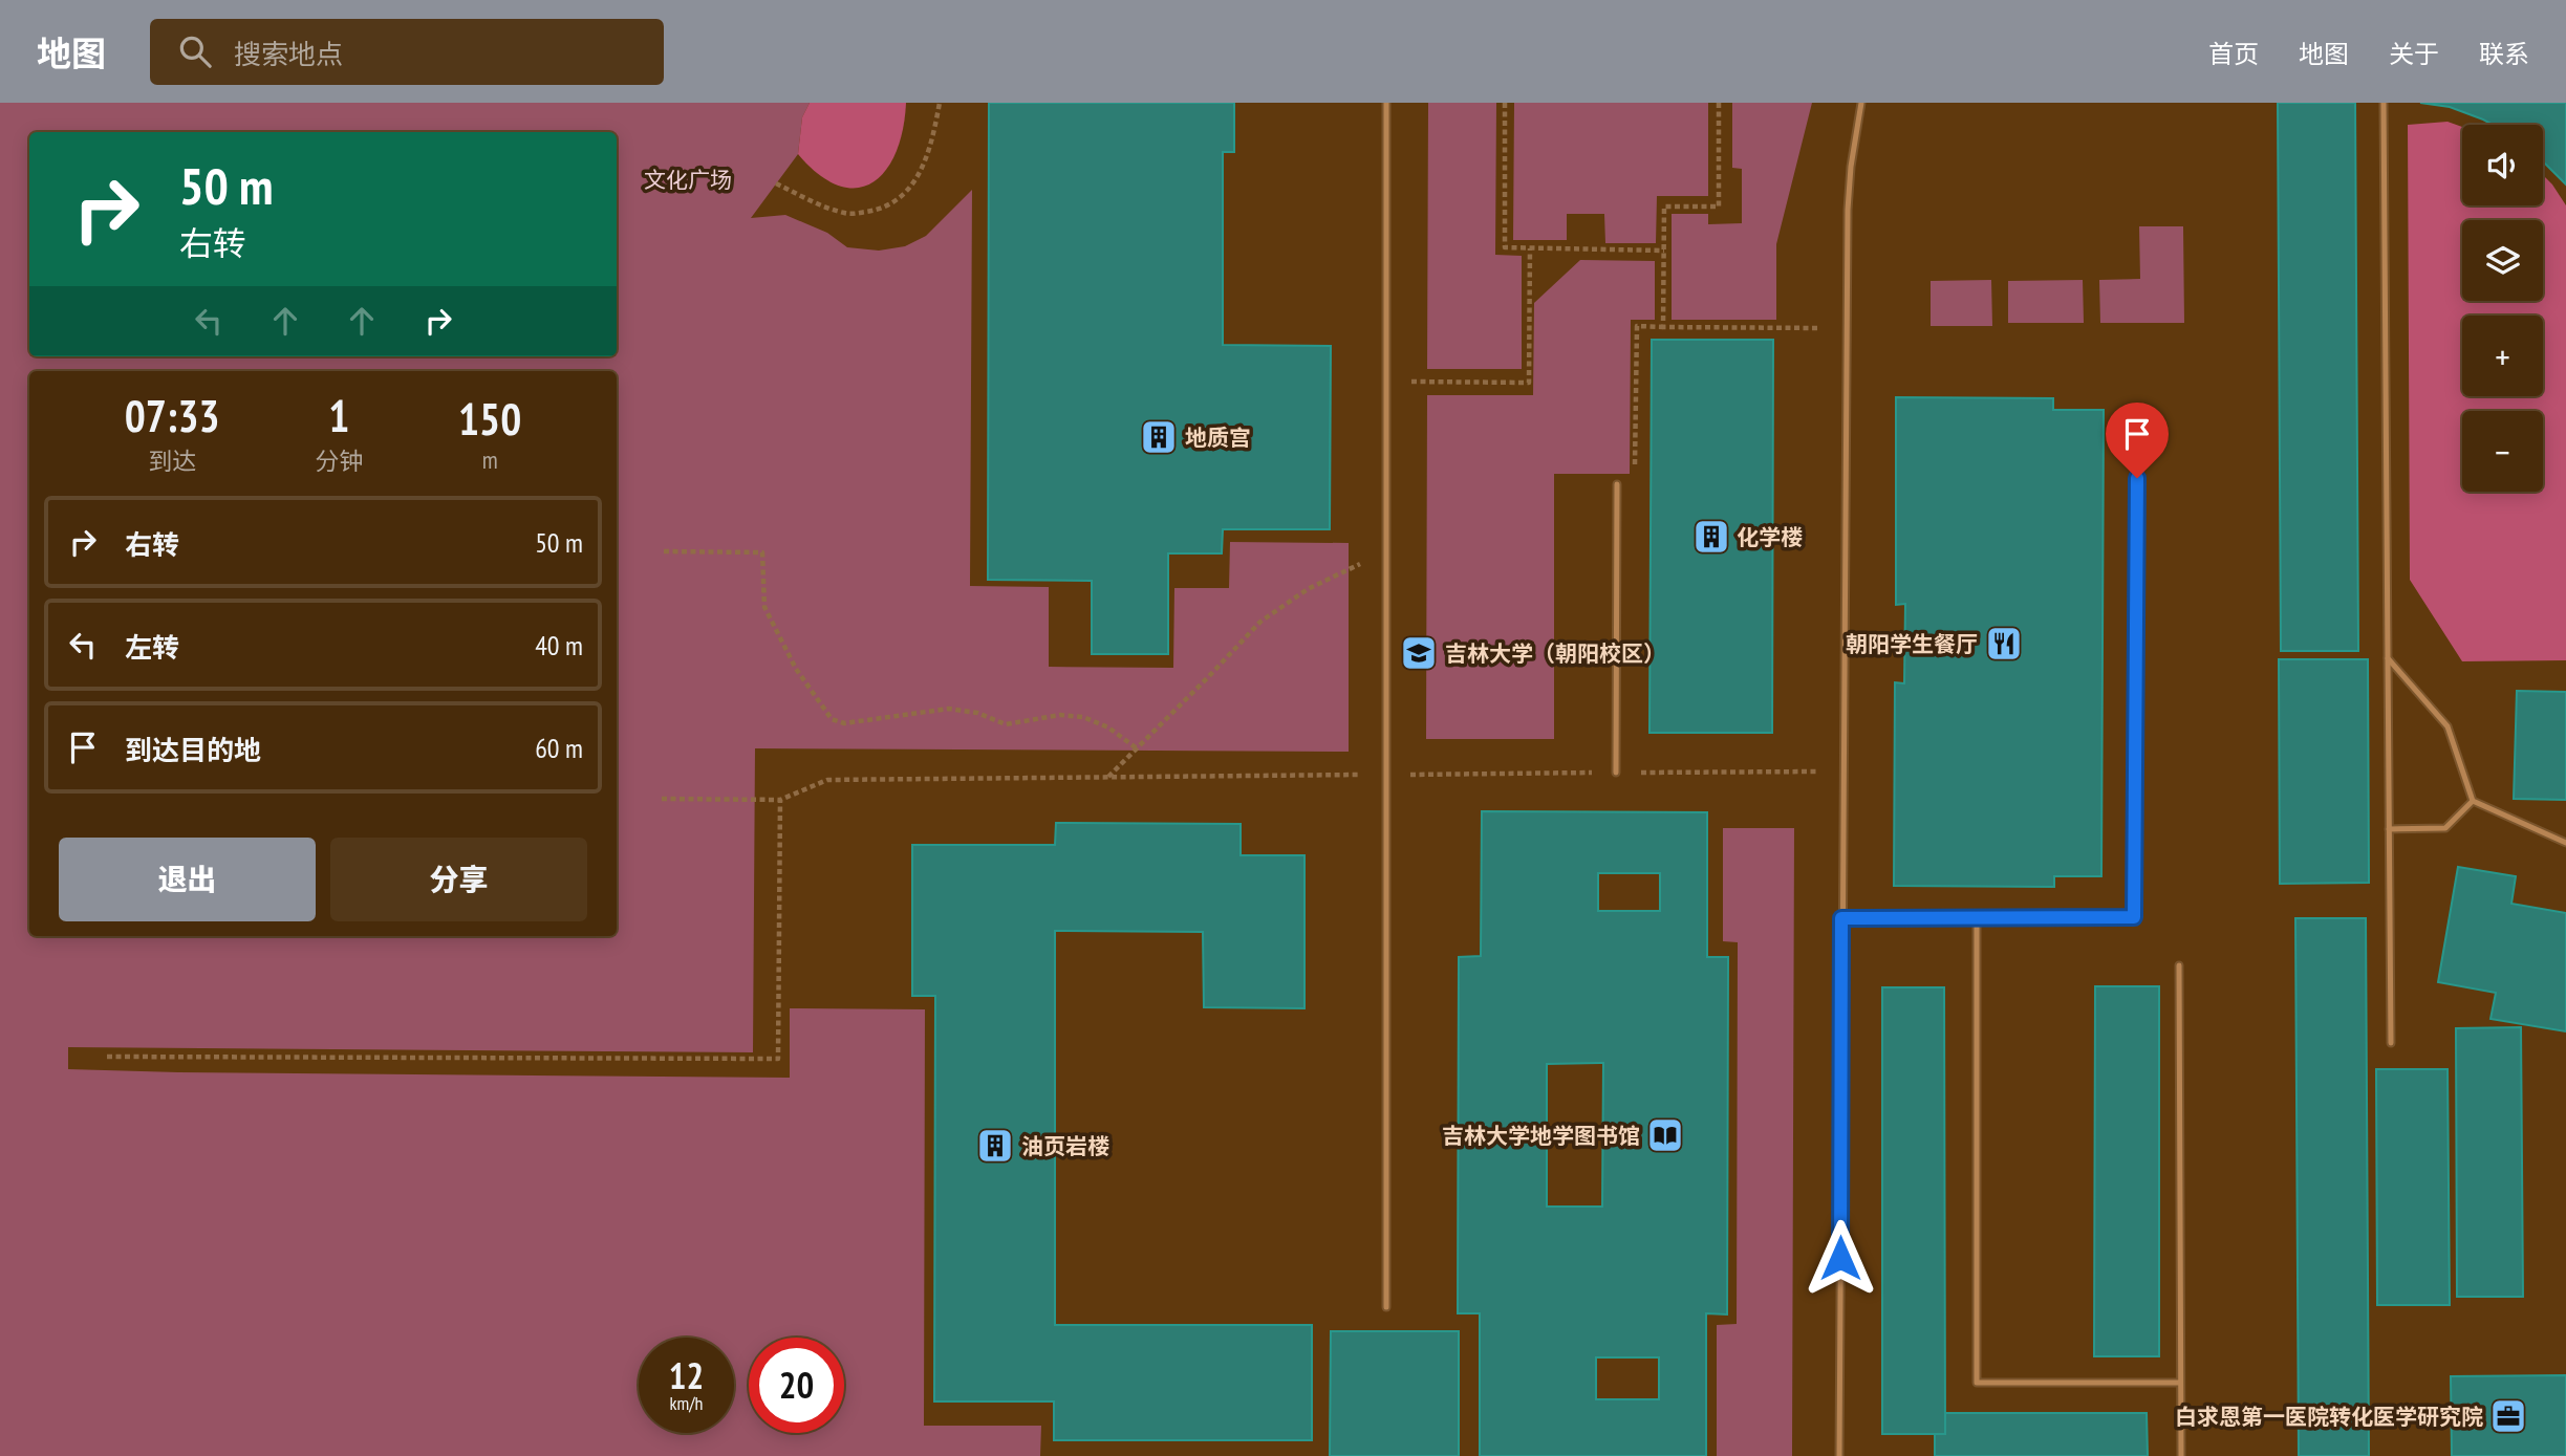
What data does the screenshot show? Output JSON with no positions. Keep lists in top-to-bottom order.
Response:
{
  "parks": ["文化广场"],
  "places": {
    "building": ["地质宫", "化学楼", "油页岩楼"],
    "restaurant": ["朝阳学生餐厅"],
    "school or university": ["吉林大学（朝阳校区）"],
    "library": ["吉林大学地学图书馆"],
    "office": ["白求恩第一医院转化医学研究院"]
  },
  "page": {
    "header": "地图",
    "search": "搜索地点",
    "nav": [
      "首页",
      "地图",
      "关于",
      "联系"
    ],
    "map_buttons": ["+", "−"],
    "turn": ["50 m", "右转"],
    "eta": [
      "07:33",
      "到达",
      "1",
      "分钟",
      "150",
      "m"
    ],
    "list": [
      {
        "name": "右转",
        "value": "50 m"
      },
      {
        "name": "左转",
        "value": "40 m"
      },
      {
        "name": "到达目的地",
        "value": "60 m"
      }
    ],
    "buttons": ["退出", "分享"],
    "speed": "12 km/h",
    "limit": "20"
  }
}
